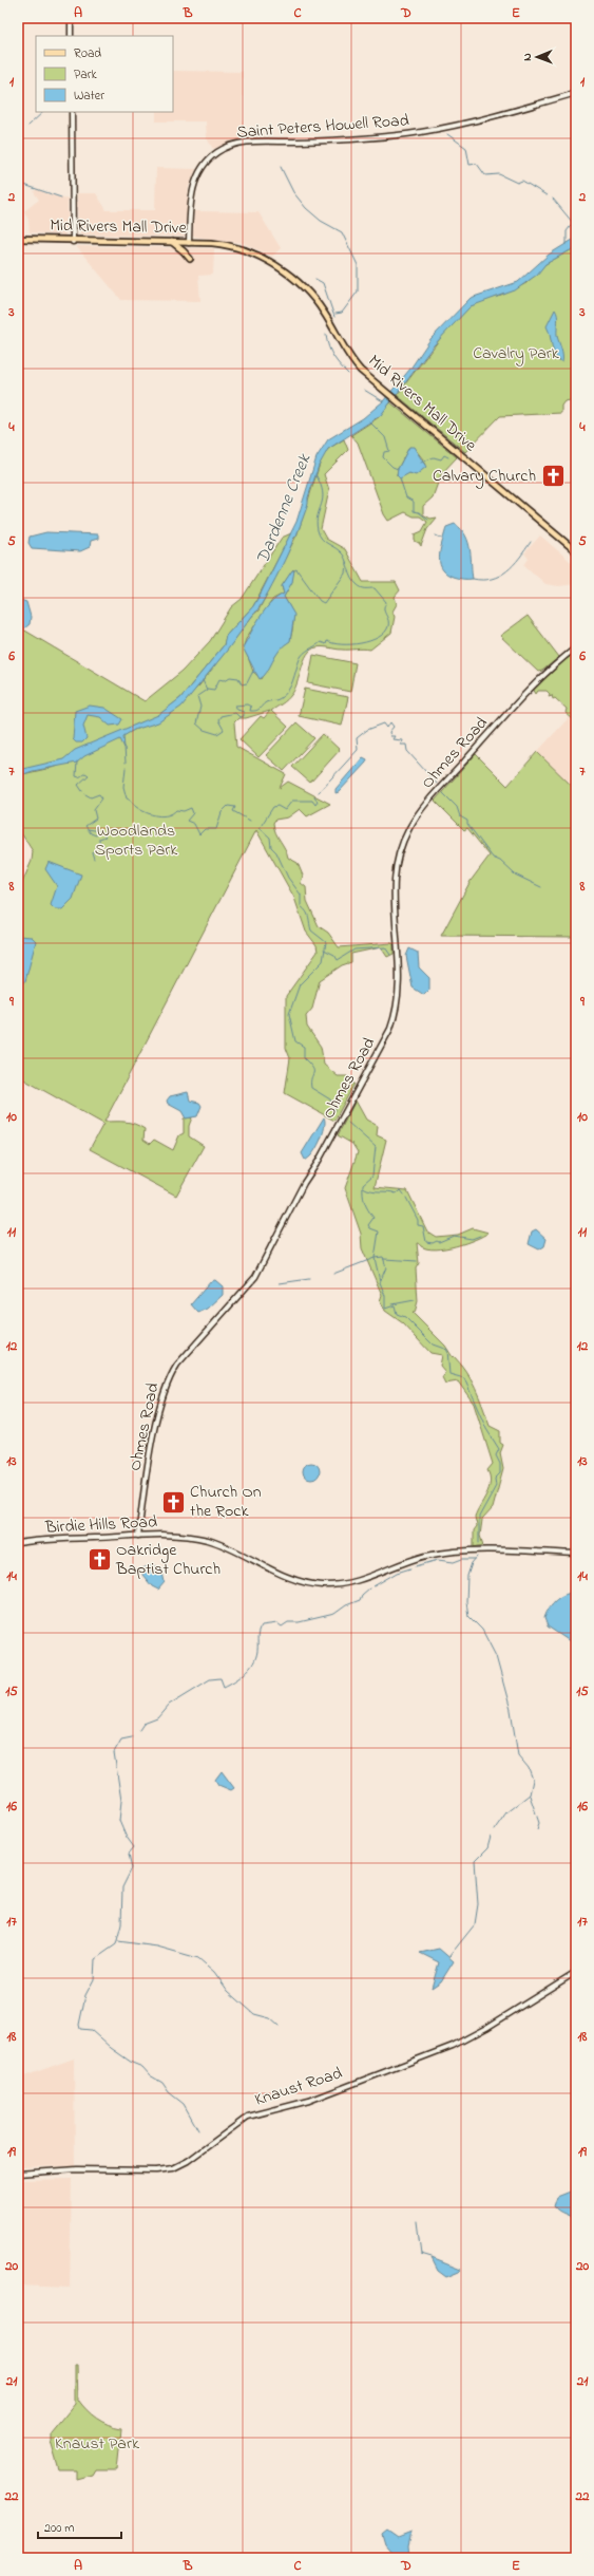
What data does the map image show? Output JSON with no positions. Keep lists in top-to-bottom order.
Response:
{
  "streets": {
    "main road": [
      "Saint Peters Howell Road",
      "Mid Rivers Mall Drive",
      "Ohmes Road",
      "Birdie Hills Road",
      "Knaust Road"
    ]
  },
  "crossings": [
    ["Saint Peters Howell Road", "Mid Rivers Mall Drive"],
    ["Ohmes Road", "Birdie Hills Road"]
  ],
  "water": ["Dardenne Creek"],
  "parks": ["Cavalry Park", "Woodlands Sports Park", "Knaust Park"],
  "places": {
    "church": ["Calvary Church", "Church On the Rock", "Oakridge Baptist Church"]
  },
  "legend": ["Road", "Park", "Water"],
  "scale_bar": "200 m",
  "north": "left",
  "grid": {
    "columns": [
      "A",
      "B",
      "C",
      "D",
      "E"
    ],
    "rows": [
      "1",
      "2",
      "3",
      "4",
      "5",
      "6",
      "7",
      "8",
      "9",
      "10",
      "11",
      "12",
      "13",
      "14",
      "15",
      "16",
      "17",
      "18",
      "19",
      "20",
      "21",
      "22"
    ]
  }
}
